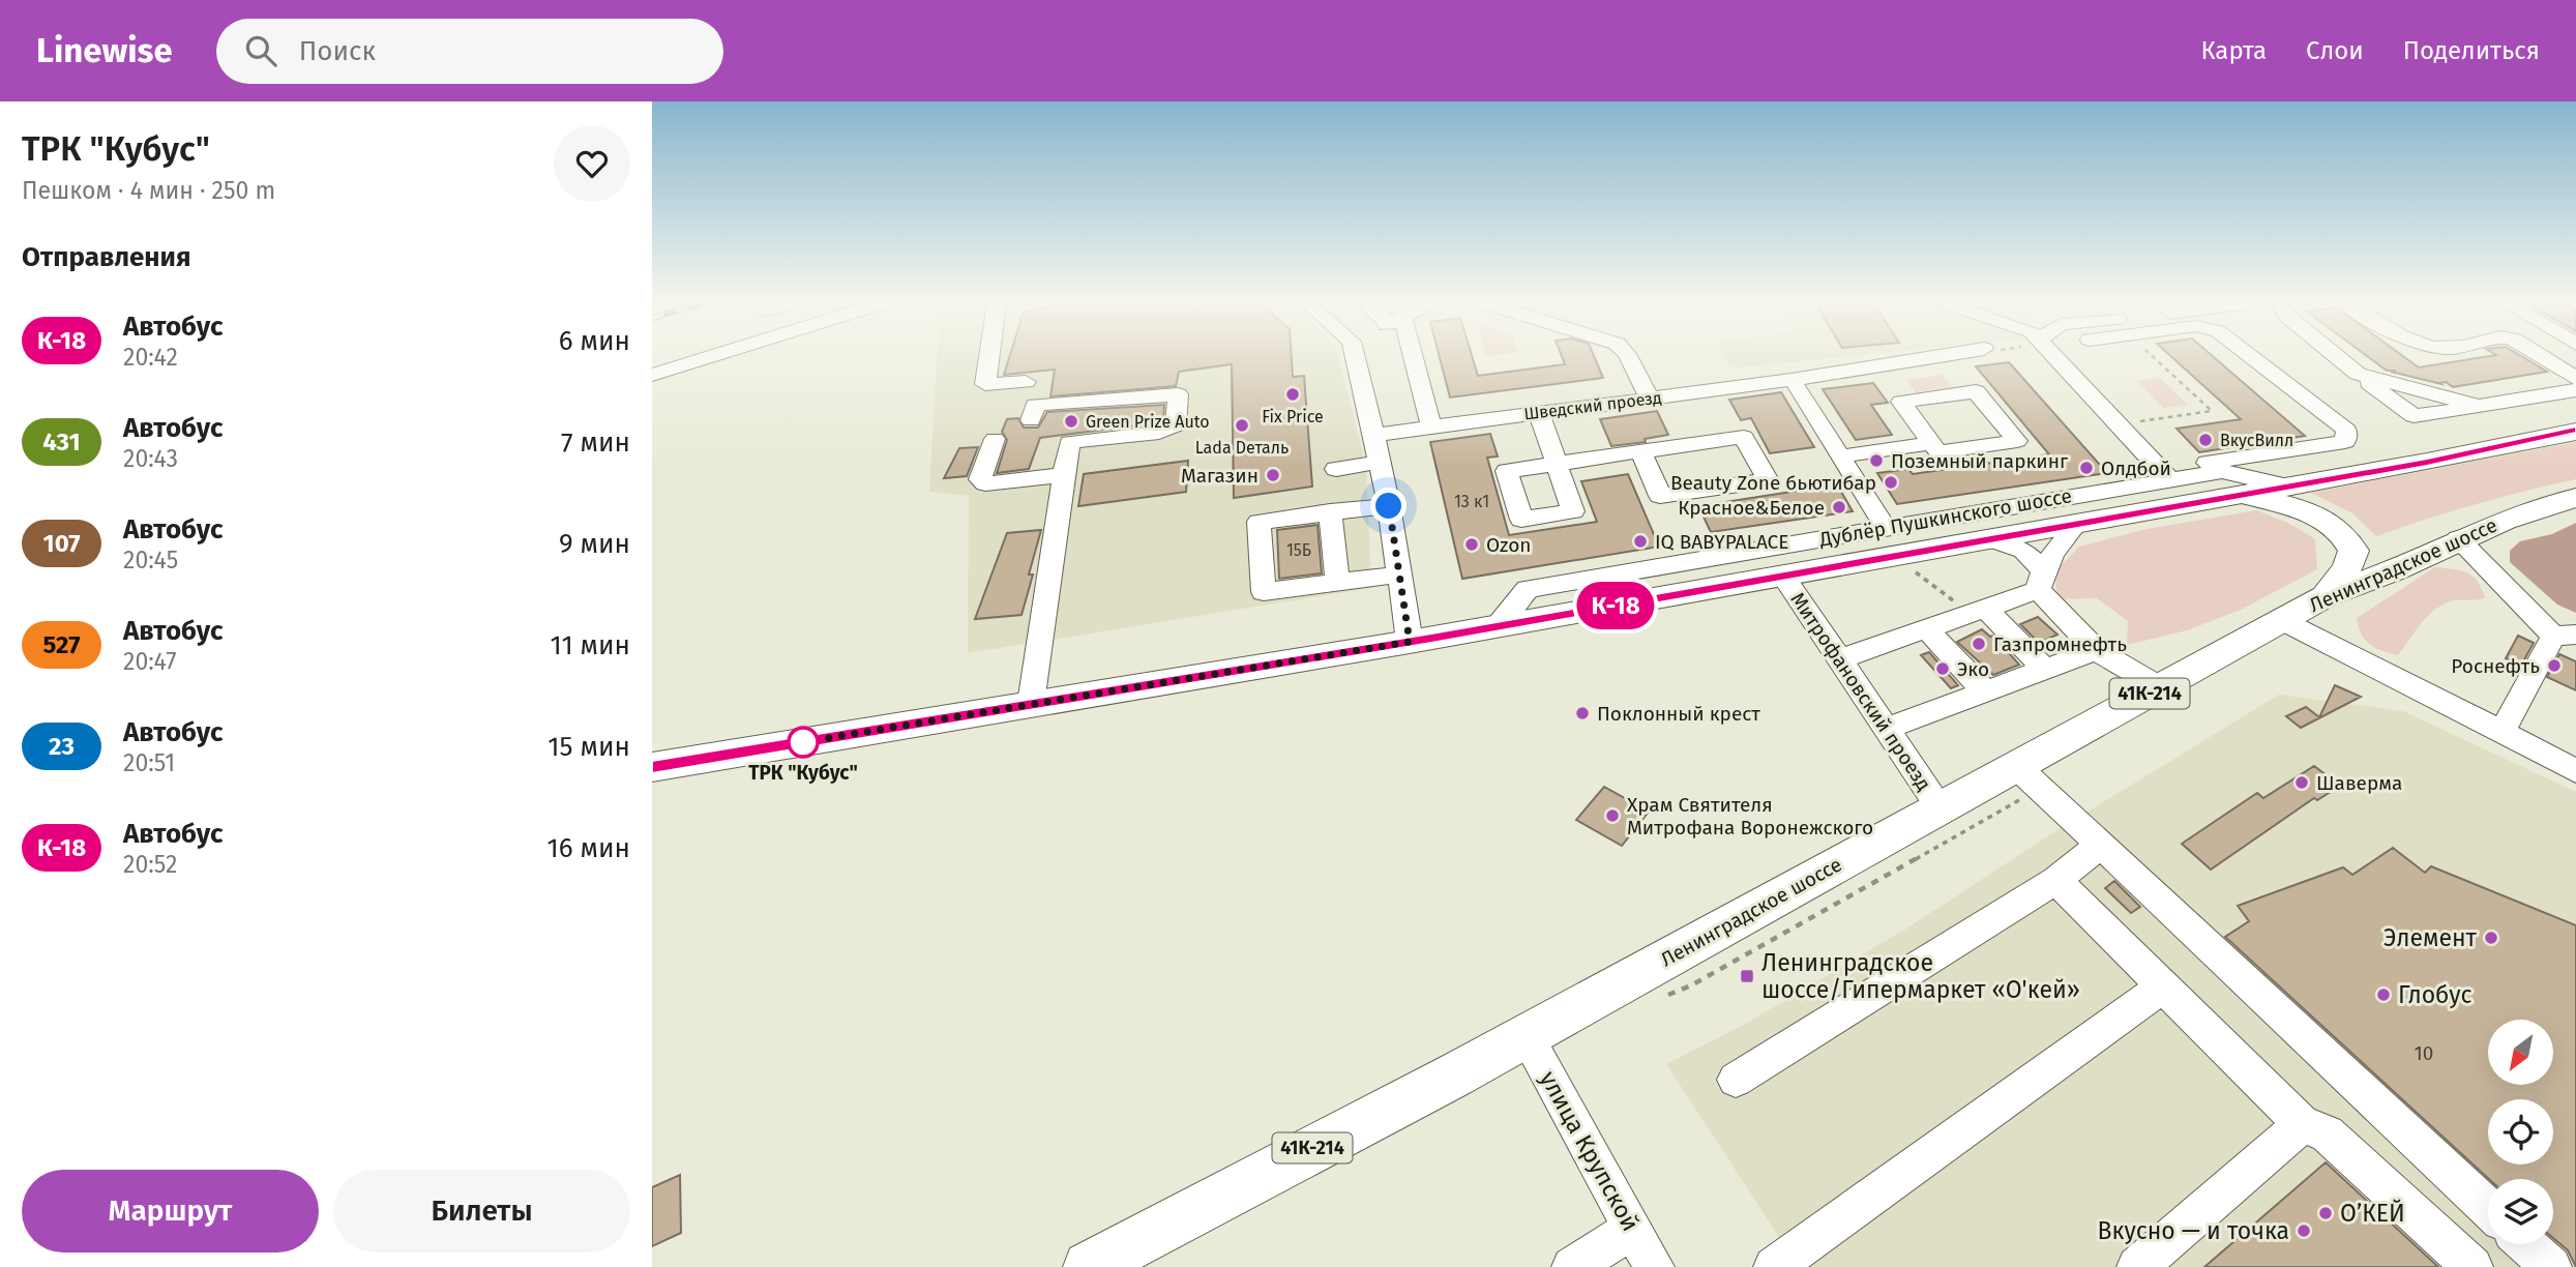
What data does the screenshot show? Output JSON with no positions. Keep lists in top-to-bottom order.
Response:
{
  "streets": {
    "main road": ["Ленинградское шоссе", "41К-214"],
    "street": [
      "Шведский проезд",
      "Дублёр Пушкинского шоссе",
      "Митрофановский проезд",
      "улица Крупской"
    ]
  },
  "crossings": [
    ["Ленинградское шоссе", "Митрофановский проезд"],
    ["Ленинградское шоссе", "улица Крупской"]
  ],
  "places": {
    "other": [
      "Fix Price",
      "Green Prize Auto",
      "Lada Dеталь",
      "ВкусВилл",
      "Поземный паркинг",
      "Олдбой",
      "Магазин",
      "Beauty Zone бьютибар",
      "Красное&Белое",
      "IQ BABYPALACE",
      "Ozon",
      "Газпромнефть",
      "Роснефть",
      "Эко",
      "Поклонный крест",
      "ТРК \"Кубус\"",
      "Шаверма",
      "Храм Святителя Митрофана Воронежского",
      "Элемент",
      "Глобус",
      "О’КЕЙ",
      "Вкусно — и точка"
    ],
    "transit": ["Ленинградское шоссе/Гипермаркет «О'кей»"]
  },
  "lines": ["bus line К-18"],
  "house_numbers": ["13 к1", "15Б", "10"],
  "north": "bottom left",
  "page": {
    "header": "Linewise",
    "search": "Поиск",
    "nav": ["Карта", "Слои", "Поделиться"],
    "heading": [
      ["ТРК \"Кубус\"", "Пешком · 4 мин · 250 m"],
      "Отправления"
    ],
    "on_map": "К-18",
    "list": [
      {
        "mark": "К-18",
        "name": "Автобус",
        "note": "20:42",
        "value": "6 мин"
      },
      {
        "mark": "431",
        "name": "Автобус",
        "note": "20:43",
        "value": "7 мин"
      },
      {
        "mark": "107",
        "name": "Автобус",
        "note": "20:45",
        "value": "9 мин"
      },
      {
        "mark": "527",
        "name": "Автобус",
        "note": "20:47",
        "value": "11 мин"
      },
      {
        "mark": "23",
        "name": "Автобус",
        "note": "20:51",
        "value": "15 мин"
      },
      {
        "mark": "К-18",
        "name": "Автобус",
        "note": "20:52",
        "value": "16 мин"
      }
    ],
    "buttons": ["Маршрут", "Билеты"]
  }
}
